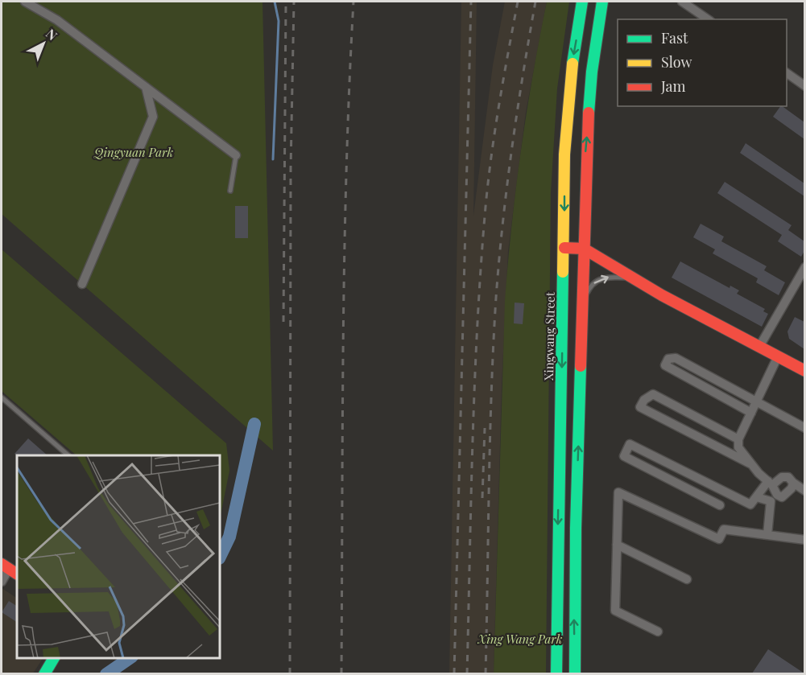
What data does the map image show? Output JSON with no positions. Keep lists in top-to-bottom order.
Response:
{
  "streets": {
    "main road": ["Xingwang Street"]
  },
  "parks": ["Qingyuan Park", "Xing Wang Park"],
  "legend": ["Fast", "Slow", "Jam"],
  "north": "top right"
}
